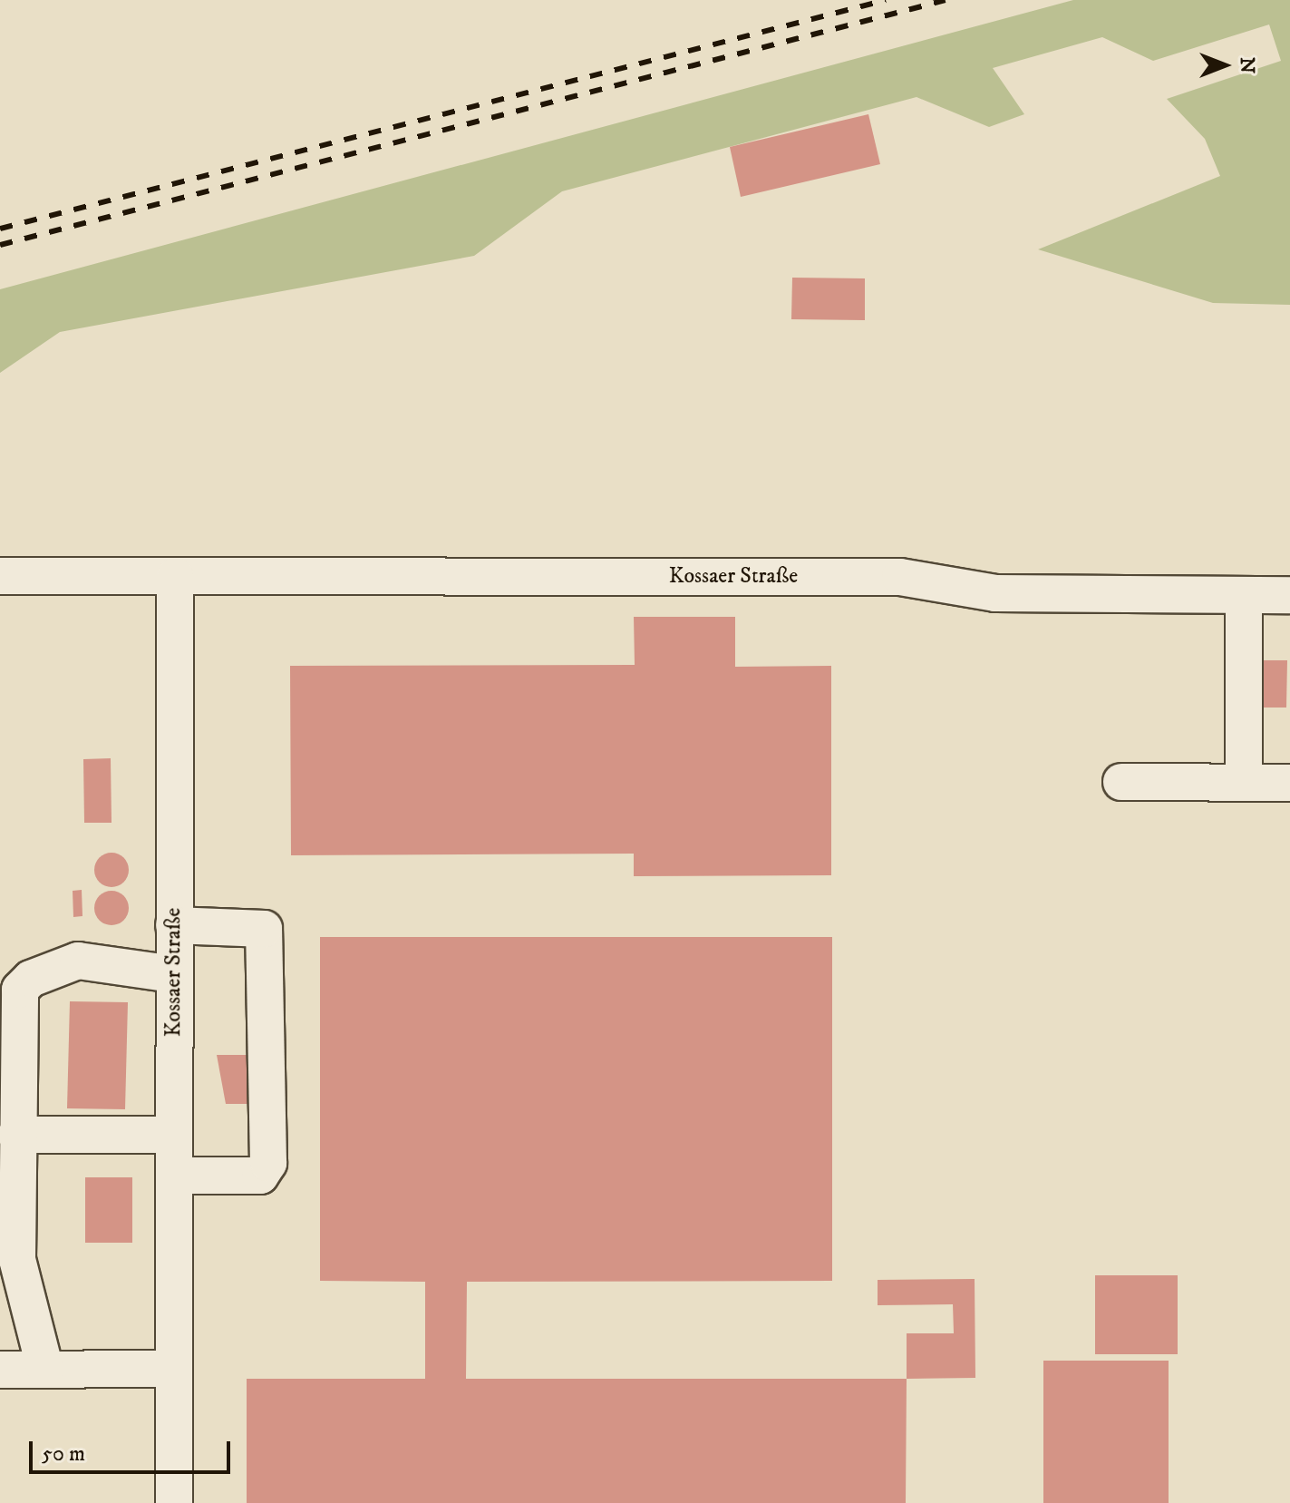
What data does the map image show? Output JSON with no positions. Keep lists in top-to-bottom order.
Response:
{
  "streets": {
    "lane": ["Kossaer Straße"]
  },
  "scale_bar": "50 m",
  "north": "right"
}
